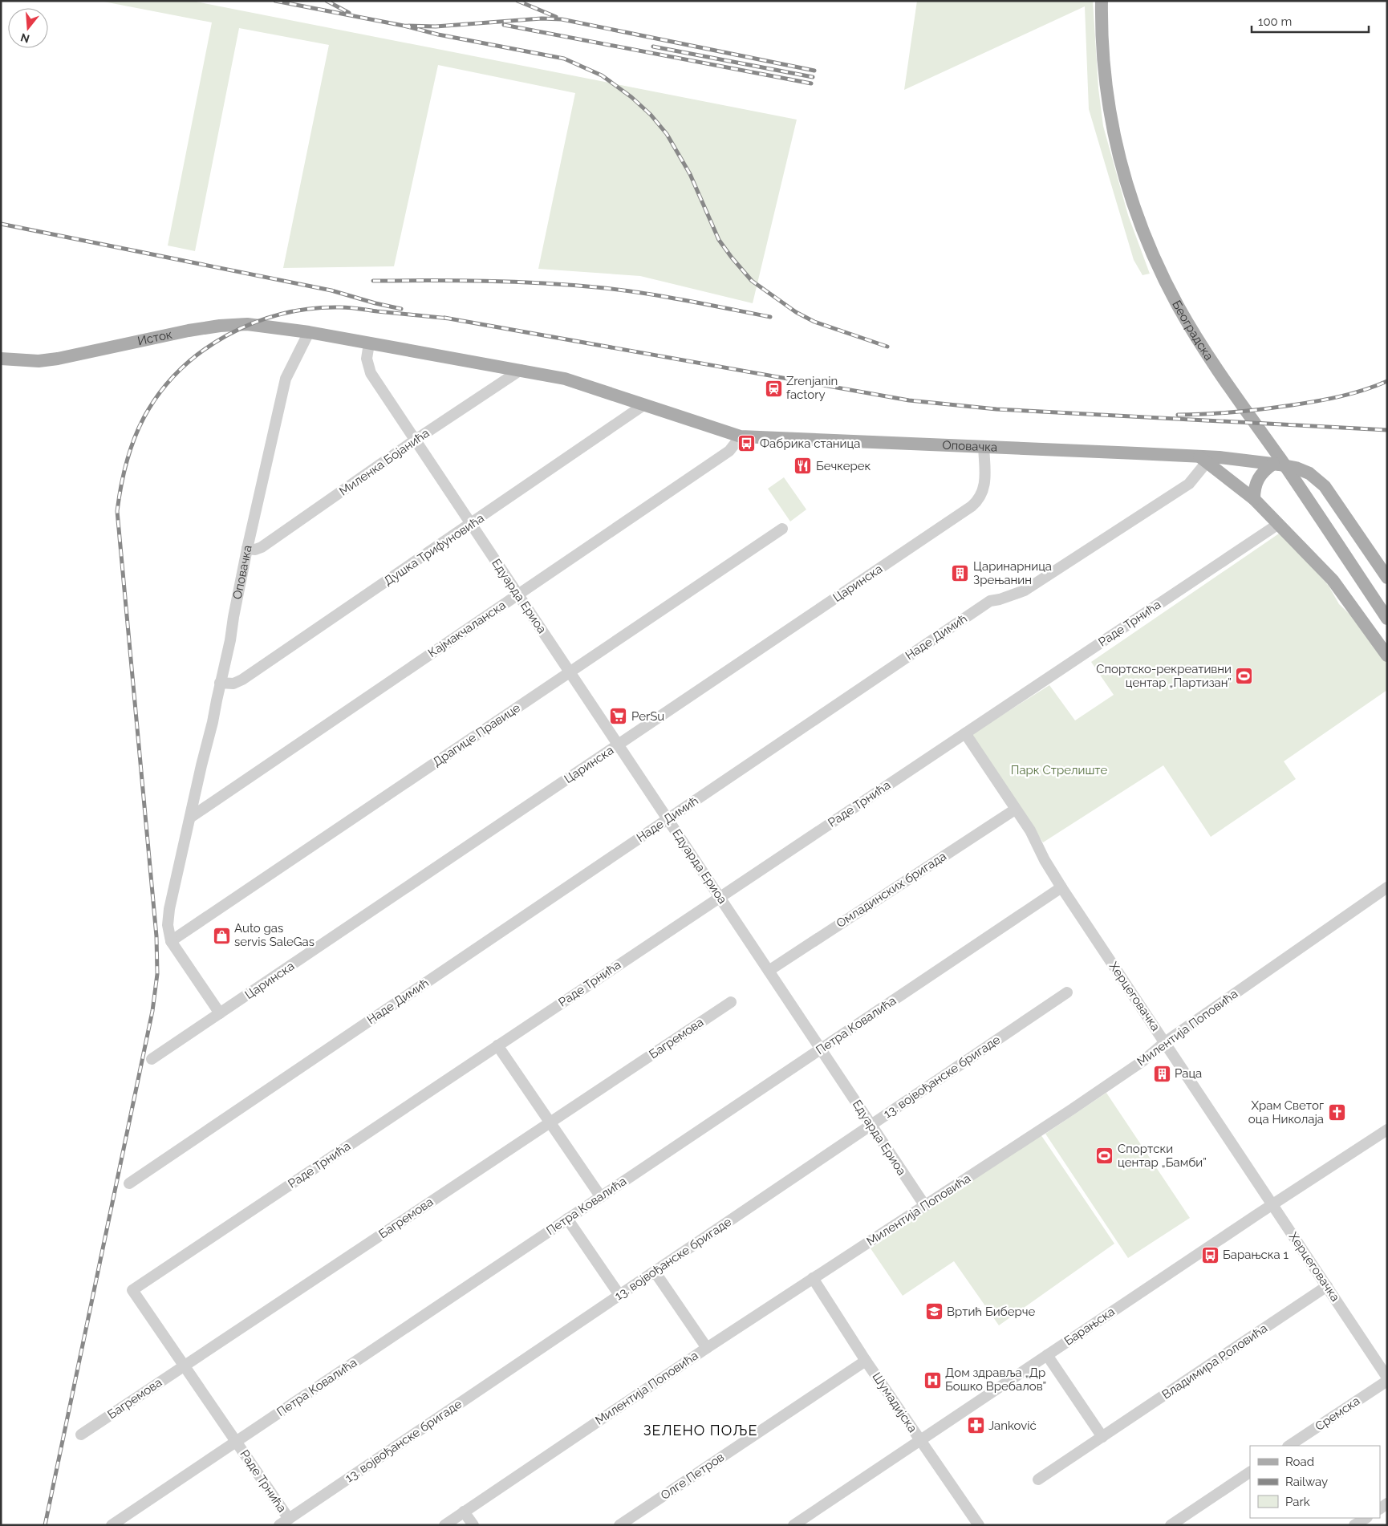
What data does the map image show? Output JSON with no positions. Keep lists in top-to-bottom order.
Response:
{
  "streets": {
    "main road": ["Београдска", "Исток", "Оповачка"],
    "street": [
      "Миленка Бојанића",
      "Душка Трифуновића",
      "Царинска",
      "Едуарда Ериоа",
      "Раде Трнића",
      "Кајмакчаланска",
      "Наде Димић",
      "Драгице Правице",
      "Омладинских бригада",
      "Херцеговачка",
      "Петра Ковалића",
      "Милентија Поповића",
      "Багремова",
      "13. војвођанске бригаде",
      "Барањска",
      "Владимира Роловића",
      "Шумадијска",
      "Сремска",
      "Олге Петров"
    ]
  },
  "crossings": [
    ["Исток", "Оповачка"],
    ["Исток", "Миленка Бојанића"],
    ["Исток", "Едуарда Ериоа"],
    ["Оповачка", "Миленка Бојанића"],
    ["Оповачка", "Душка Трифуновића"],
    ["Оповачка", "Царинска"],
    ["Оповачка", "Кајмакчаланска"],
    ["Оповачка", "Наде Димић"],
    ["Оповачка", "Драгице Правице"],
    ["Миленка Бојанића", "Едуарда Ериоа"],
    ["Душка Трифуновића", "Едуарда Ериоа"],
    ["Царинска", "Едуарда Ериоа"],
    ["Едуарда Ериоа", "Раде Трнића"],
    ["Едуарда Ериоа", "Кајмакчаланска"],
    ["Едуарда Ериоа", "Наде Димић"],
    ["Едуарда Ериоа", "Драгице Правице"],
    ["Едуарда Ериоа", "Омладинских бригада"],
    ["Едуарда Ериоа", "Петра Ковалића"],
    ["Едуарда Ериоа", "Милентија Поповића"],
    ["Едуарда Ериоа", "13. војвођанске бригаде"],
    ["Раде Трнића", "Херцеговачка"],
    ["Раде Трнића", "Петра Ковалића"],
    ["Раде Трнића", "Багремова"],
    ["Раде Трнића", "13. војвођанске бригаде"],
    ["Омладинских бригада", "Херцеговачка"],
    ["Херцеговачка", "Петра Ковалића"],
    ["Херцеговачка", "Милентија Поповића"],
    ["Херцеговачка", "Барањска"],
    ["Херцеговачка", "Владимира Роловића"],
    ["Милентија Поповића", "Шумадијска"],
    ["Барањска", "Шумадијска"],
    ["Шумадијска", "Олге Петров"]
  ],
  "districts": ["ЗЕЛЕНО ПОЉЕ"],
  "parks": ["Парк Стрелиште"],
  "places": {
    "station": ["Zrenjanin factory"],
    "bus stop": ["Фабрика станица", "Барањска 1"],
    "restaurant": ["Бечкерек"],
    "building": ["Царинарница Зрењанин", "Раца"],
    "sports": ["Спортско-рекреативни центар „Партизан”", "Спортски центар „Бамби”"],
    "supermarket": ["PerSu"],
    "shop": ["Auto gas servis SaleGas"],
    "church": ["Храм Светог оца Николаја"],
    "school or university": ["Вртић Биберче"],
    "hospital": ["Дом здравља „Др Бошко Вребалов”"],
    "pharmacy": ["Janković"]
  },
  "legend": ["Road", "Railway", "Park"],
  "scale_bar": "100 m",
  "north": "bottom"
}
